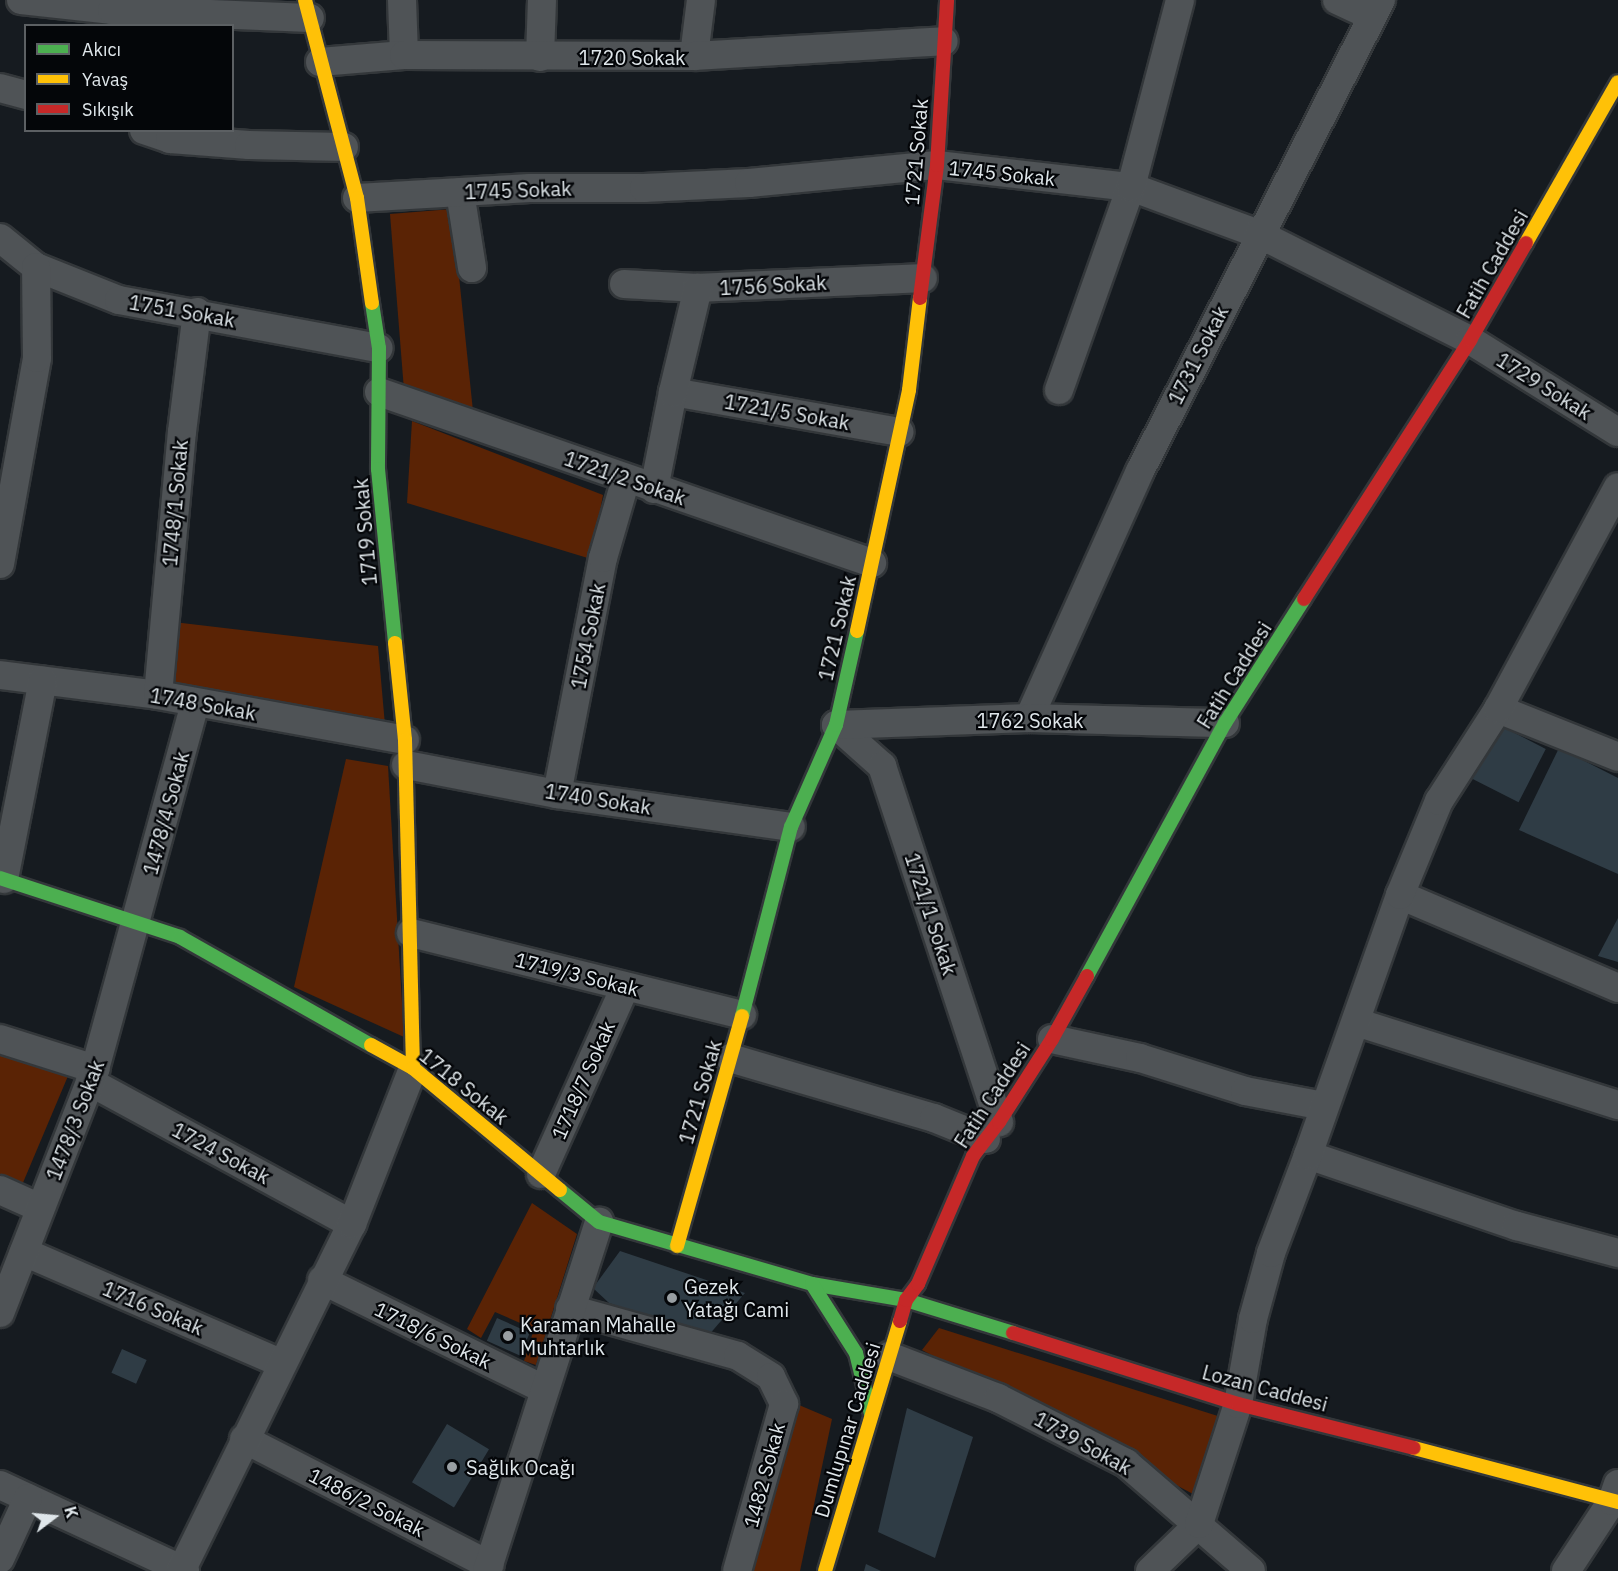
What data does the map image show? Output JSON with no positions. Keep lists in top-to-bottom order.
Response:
{
  "streets": {
    "main road": [
      "1721 Sokak",
      "Fatih Caddesi",
      "1719 Sokak",
      "1718 Sokak",
      "Lozan Caddesi",
      "Dumlupınar Caddesi"
    ],
    "street": [
      "1720 Sokak",
      "1745 Sokak",
      "1756 Sokak",
      "1751 Sokak",
      "1731 Sokak",
      "1729 Sokak",
      "1721/5 Sokak",
      "1721/2 Sokak",
      "1748/1 Sokak",
      "1754 Sokak",
      "1748 Sokak",
      "1762 Sokak",
      "1740 Sokak",
      "1478/4 Sokak",
      "1721/1 Sokak",
      "1719/3 Sokak",
      "1718/7 Sokak",
      "1478/3 Sokak",
      "1724 Sokak",
      "1716 Sokak",
      "1718/6 Sokak",
      "1739 Sokak",
      "1482 Sokak",
      "1486/2 Sokak"
    ]
  },
  "crossings": [
    ["1720 Sokak", "1721 Sokak"],
    ["1720 Sokak", "1719 Sokak"],
    ["1721 Sokak", "1745 Sokak"],
    ["1721 Sokak", "1756 Sokak"],
    ["1721 Sokak", "1721/5 Sokak"],
    ["1721 Sokak", "1721/2 Sokak"],
    ["1721 Sokak", "1762 Sokak"],
    ["1721 Sokak", "1740 Sokak"],
    ["1721 Sokak", "1721/1 Sokak"],
    ["1721 Sokak", "1719/3 Sokak"],
    ["1721 Sokak", "1718 Sokak"],
    ["1745 Sokak", "Fatih Caddesi"],
    ["1745 Sokak", "1731 Sokak"],
    ["1745 Sokak", "1729 Sokak"],
    ["1745 Sokak", "1719 Sokak"],
    ["Fatih Caddesi", "1729 Sokak"],
    ["Fatih Caddesi", "1762 Sokak"],
    ["Fatih Caddesi", "1721/1 Sokak"],
    ["Fatih Caddesi", "1718 Sokak"],
    ["Fatih Caddesi", "Lozan Caddesi"],
    ["Fatih Caddesi", "Dumlupınar Caddesi"],
    ["1751 Sokak", "1748/1 Sokak"],
    ["1751 Sokak", "1719 Sokak"],
    ["1731 Sokak", "1762 Sokak"],
    ["1721/2 Sokak", "1719 Sokak"],
    ["1721/2 Sokak", "1754 Sokak"],
    ["1748/1 Sokak", "1748 Sokak"],
    ["1719 Sokak", "1748 Sokak"],
    ["1719 Sokak", "1740 Sokak"],
    ["1719 Sokak", "1719/3 Sokak"],
    ["1719 Sokak", "1718 Sokak"],
    ["1754 Sokak", "1740 Sokak"],
    ["1748 Sokak", "1740 Sokak"],
    ["1748 Sokak", "1478/4 Sokak"],
    ["1762 Sokak", "1721/1 Sokak"],
    ["1478/4 Sokak", "1718 Sokak"],
    ["1478/4 Sokak", "1478/3 Sokak"],
    ["1719/3 Sokak", "1718/7 Sokak"],
    ["1718/7 Sokak", "1718 Sokak"],
    ["1718 Sokak", "1478/3 Sokak"],
    ["1718 Sokak", "Lozan Caddesi"],
    ["1718 Sokak", "Dumlupınar Caddesi"],
    ["1478/3 Sokak", "1724 Sokak"],
    ["1478/3 Sokak", "1716 Sokak"],
    ["Lozan Caddesi", "Dumlupınar Caddesi"],
    ["Dumlupınar Caddesi", "1739 Sokak"]
  ],
  "places": ["Gezek Yatağı Cami", "Karaman Mahalle Muhtarlık", "Sağlık Ocağı"],
  "legend": ["Akıcı", "Yavaş", "Sıkışık"],
  "north": "right"
}
